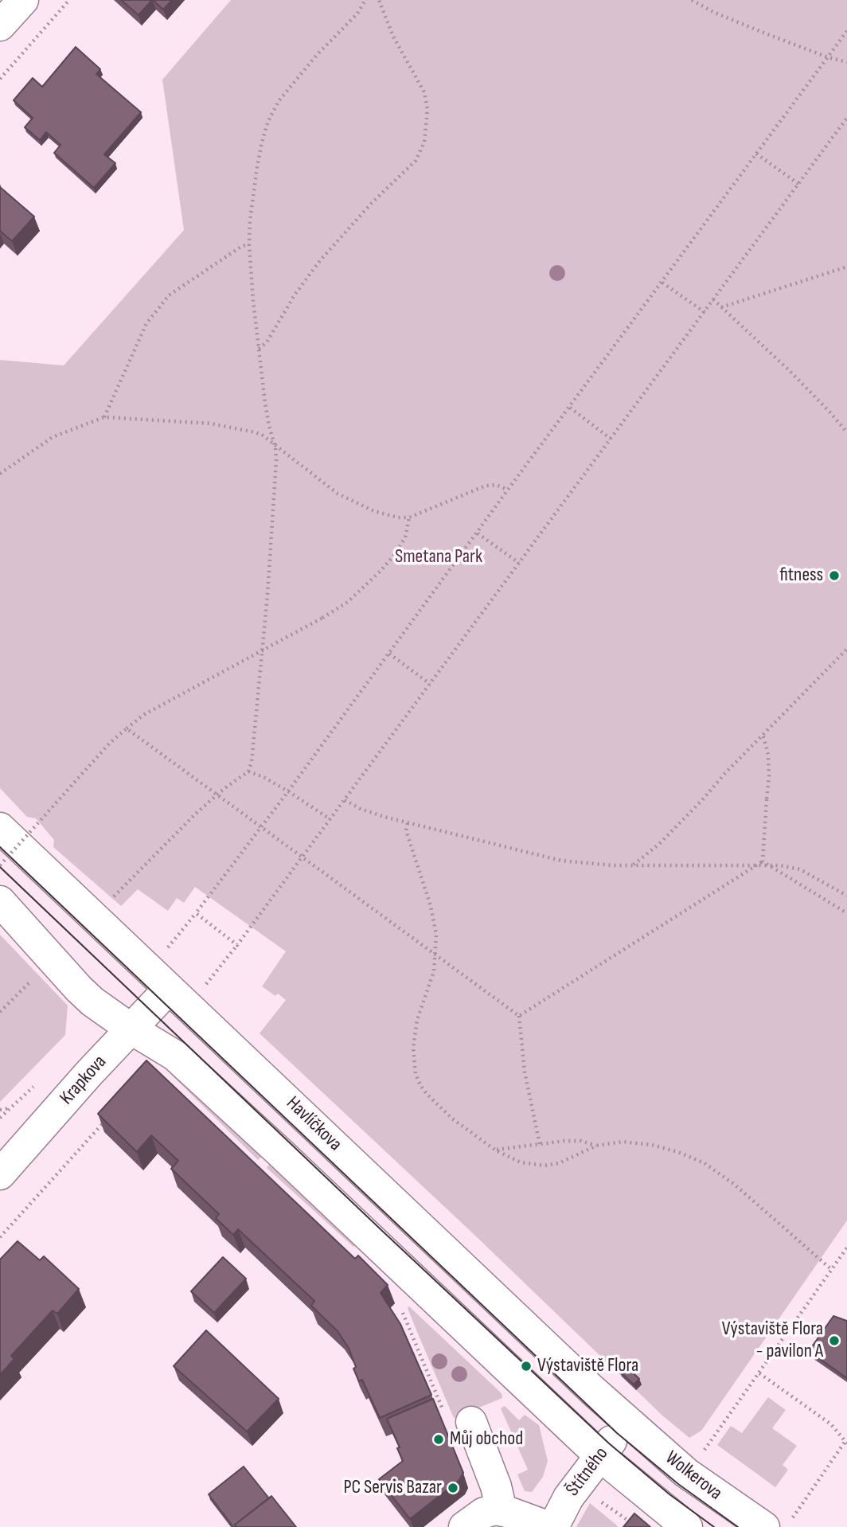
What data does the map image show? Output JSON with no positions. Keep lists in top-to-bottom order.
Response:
{
  "streets": {
    "street": [
      "Krapkova",
      "Havlíčkova",
      "Štítného",
      "Wolkerova"
    ]
  },
  "crossings": [
    ["Krapkova", "Havlíčkova"],
    ["Havlíčkova", "Štítného"],
    ["Havlíčkova", "Wolkerova"],
    ["Štítného", "Wolkerova"]
  ],
  "parks": ["Smetana Park"],
  "places": [
    "fitness",
    "Výstaviště Flora - pavilon A",
    "Výstaviště Flora",
    "Můj obchod",
    "PC Servis Bazar"
  ]
}
